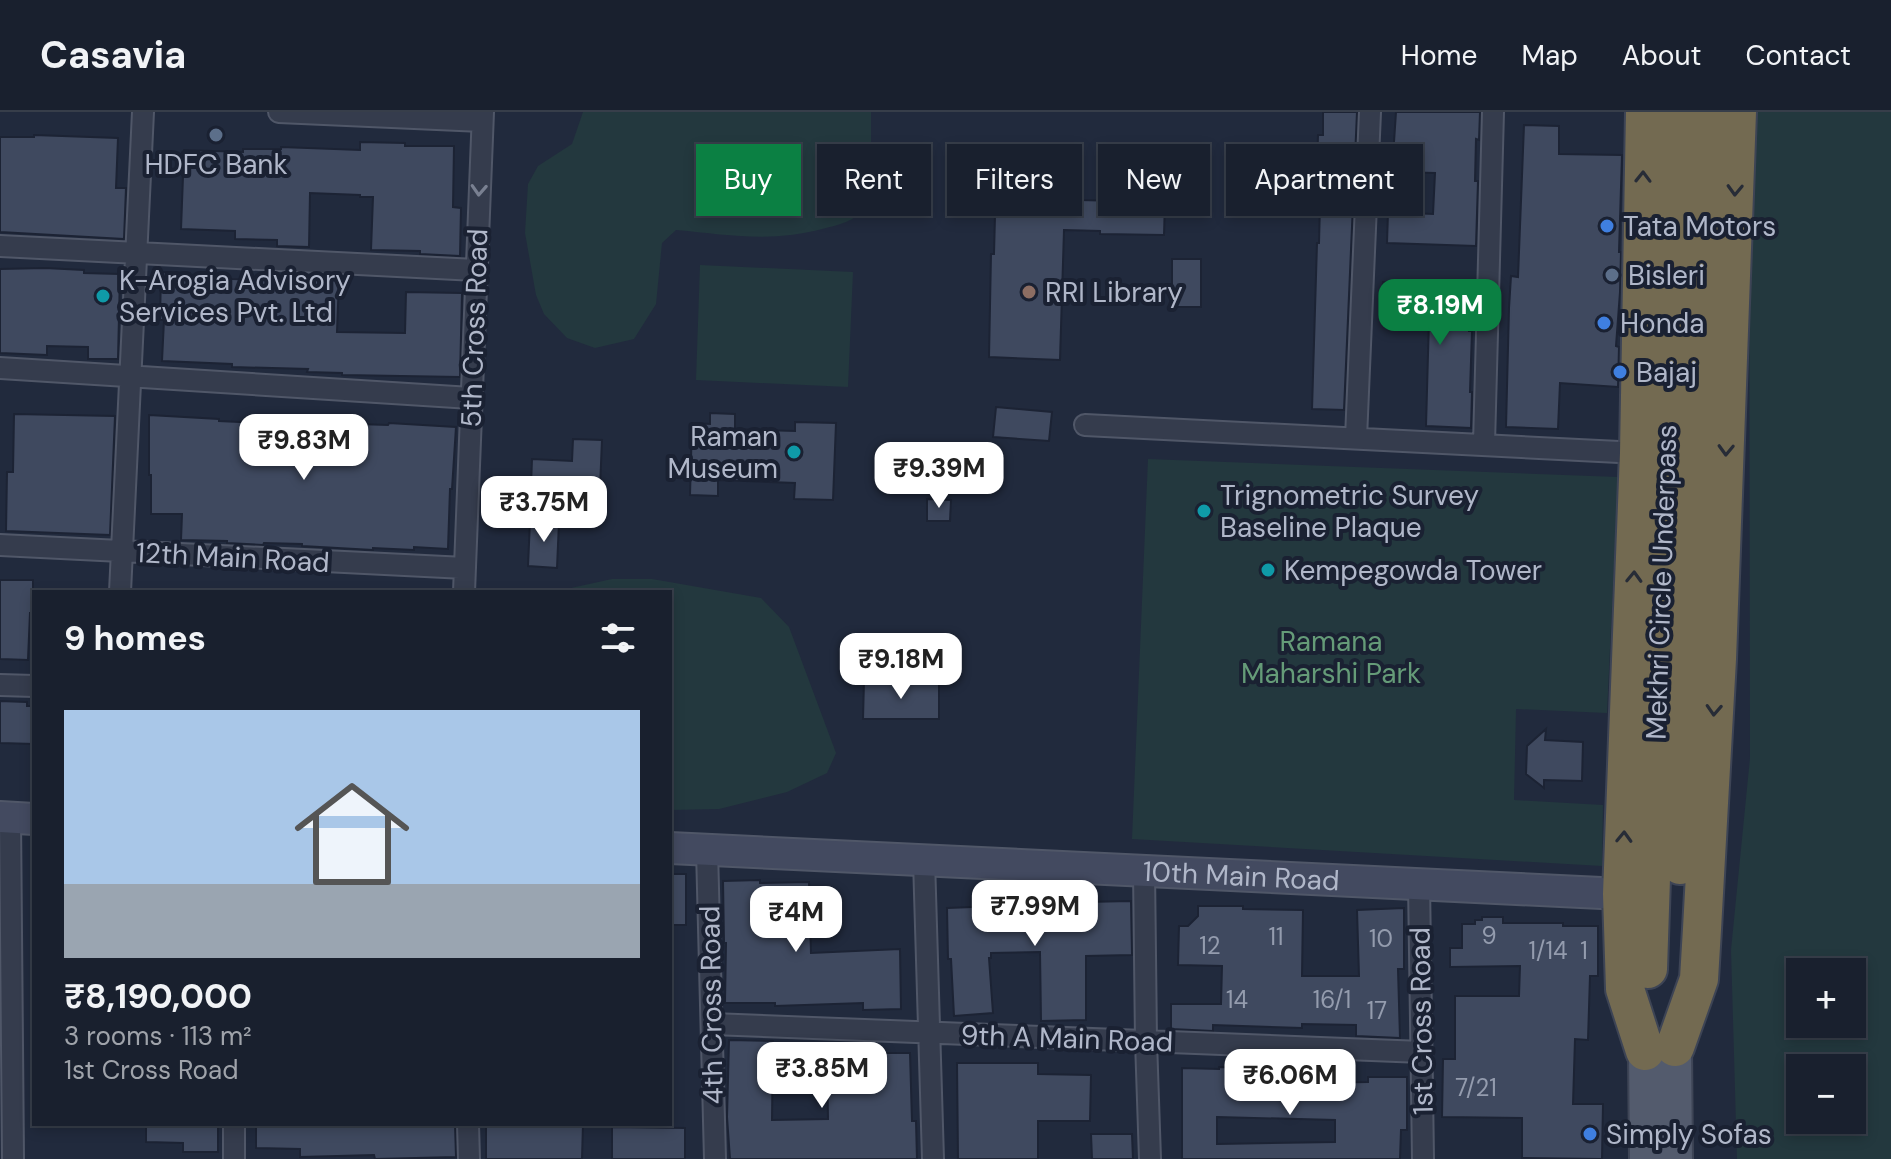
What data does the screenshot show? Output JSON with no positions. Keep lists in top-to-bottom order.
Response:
{
  "streets": {
    "highway": ["Mekhri Circle Underpass"],
    "street": [
      "5th Cross Road",
      "12th Main Road",
      "10th Main Road",
      "4th Cross Road",
      "1st Cross Road",
      "9th A Main Road"
    ]
  },
  "crossings": [
    ["5th Cross Road", "12th Main Road"],
    ["10th Main Road", "4th Cross Road"],
    ["10th Main Road", "1st Cross Road"],
    ["4th Cross Road", "9th A Main Road"],
    ["1st Cross Road", "9th A Main Road"]
  ],
  "parks": ["Ramana Maharshi Park"],
  "places": [
    "HDFC Bank",
    "Tata Motors",
    "Bisleri",
    "RRI Library",
    "K-Arogia Advisory Services Pvt. Ltd",
    "Honda",
    "Bajaj",
    "Raman Museum",
    "Trignometric Survey Baseline Plaque",
    "Kempegowda Tower",
    "Simply Sofas"
  ],
  "house_numbers": [
    "9",
    "11",
    "10",
    "12",
    "1/14",
    "1",
    "14",
    "16/1",
    "17",
    "7/21"
  ],
  "page": {
    "header": "Casavia",
    "nav": [
      "Home",
      "Map",
      "About",
      "Contact"
    ],
    "chip": [
      "Buy",
      "Rent",
      "Filters",
      "New",
      "Apartment"
    ],
    "price": [
      "₹8.19M",
      "₹9.83M",
      "₹9.39M",
      "₹3.75M",
      "₹9.18M",
      "₹7.99M",
      "₹4M",
      "₹3.85M",
      "₹6.06M"
    ],
    "heading": "9 homes",
    "list": [
      {
        "name": "₹8,190,000",
        "note": "3 rooms · 113 m² · 1st Cross Road"
      }
    ],
    "map_buttons": ["+", "−"]
  }
}
